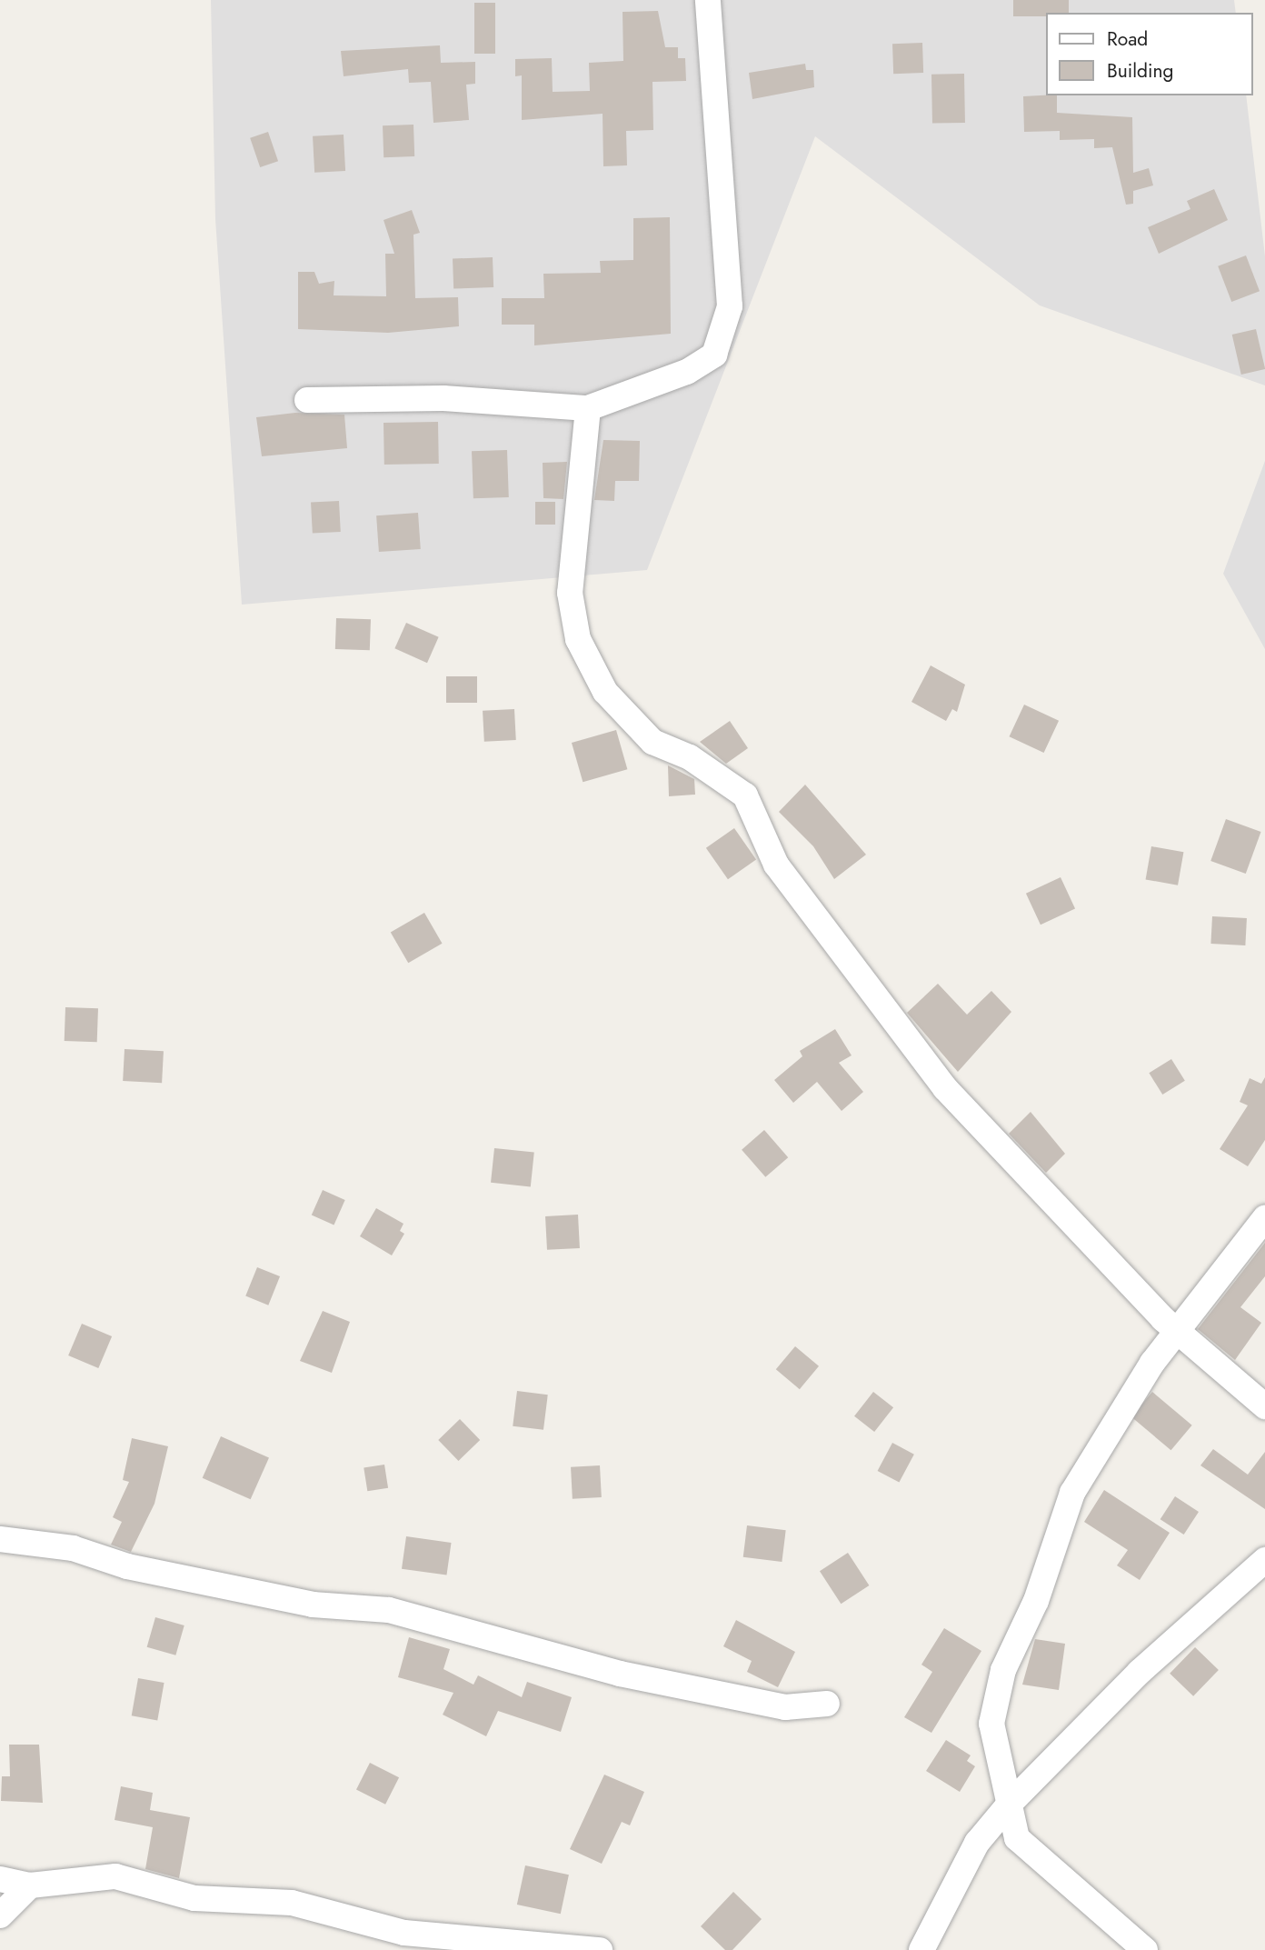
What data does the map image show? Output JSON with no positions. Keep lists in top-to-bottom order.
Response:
{
  "legend": ["Road", "Building"]
}
